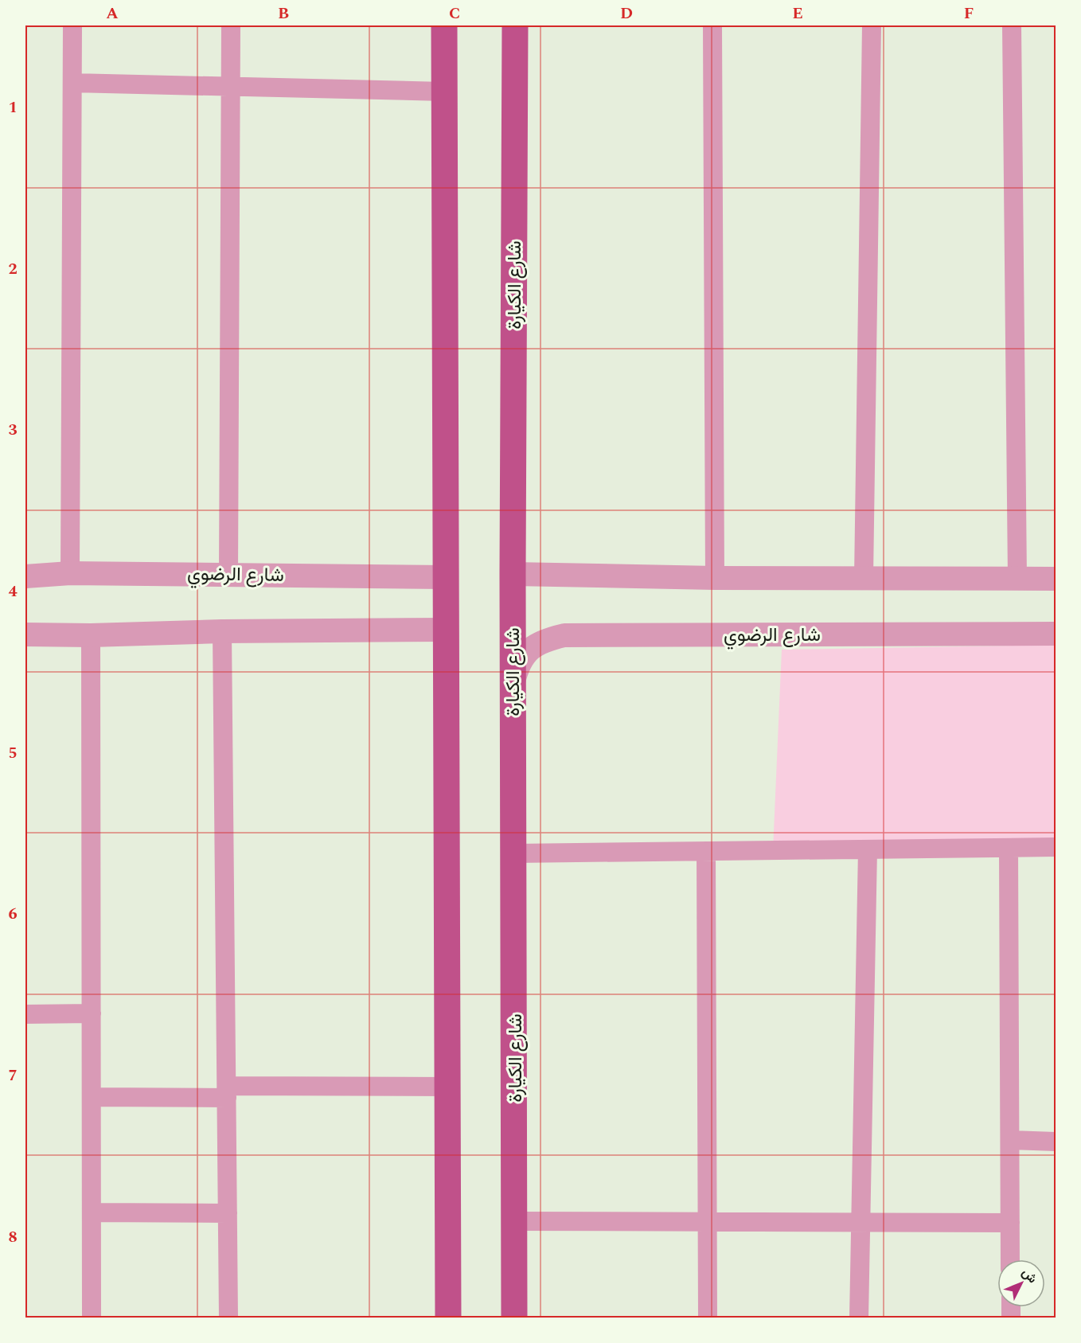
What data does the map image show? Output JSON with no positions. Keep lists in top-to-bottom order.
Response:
{
  "streets": {
    "main road": ["شارع الكيارة"],
    "street": ["شارع الرضوي"]
  },
  "crossings": [
    ["شارع الكيارة", "شارع الرضوي"]
  ],
  "north": "top right",
  "grid": {
    "columns": [
      "A",
      "B",
      "C",
      "D",
      "E",
      "F"
    ],
    "rows": [
      "1",
      "2",
      "3",
      "4",
      "5",
      "6",
      "7",
      "8"
    ]
  }
}
